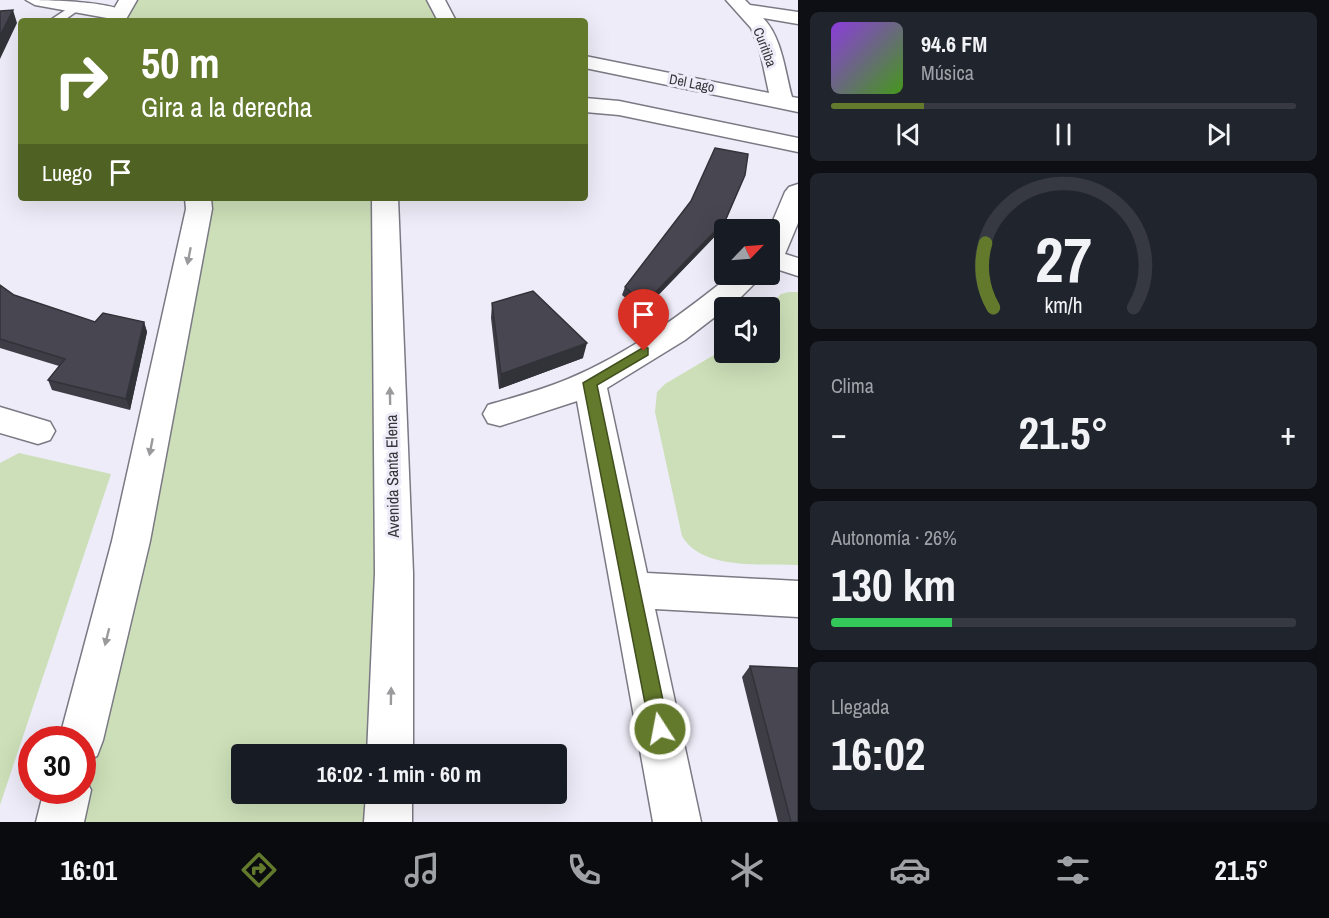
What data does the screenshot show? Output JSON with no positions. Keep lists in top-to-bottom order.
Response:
{
  "streets": {
    "street": ["Curitiba", "Del Lago", "Avenida Santa Elena"]
  },
  "crossings": [
    ["Curitiba", "Del Lago"]
  ],
  "north": "top right",
  "page": {
    "turn": ["50 m", "Gira a la derecha"],
    "song": ["94.6 FM", "Música"],
    "then": "Luego",
    "tile": [
      "Clima",
      ["Autonomía · 26%", "130 km"],
      ["Llegada", "16:02"]
    ],
    "heat": ["−", "21.5°", "+"],
    "limit": "30",
    "trip": "16:02 · 1 min · 60 m",
    "tabs": ["16:01", "21.5°"],
    "gauge": ["27", "km/h"]
  }
}
